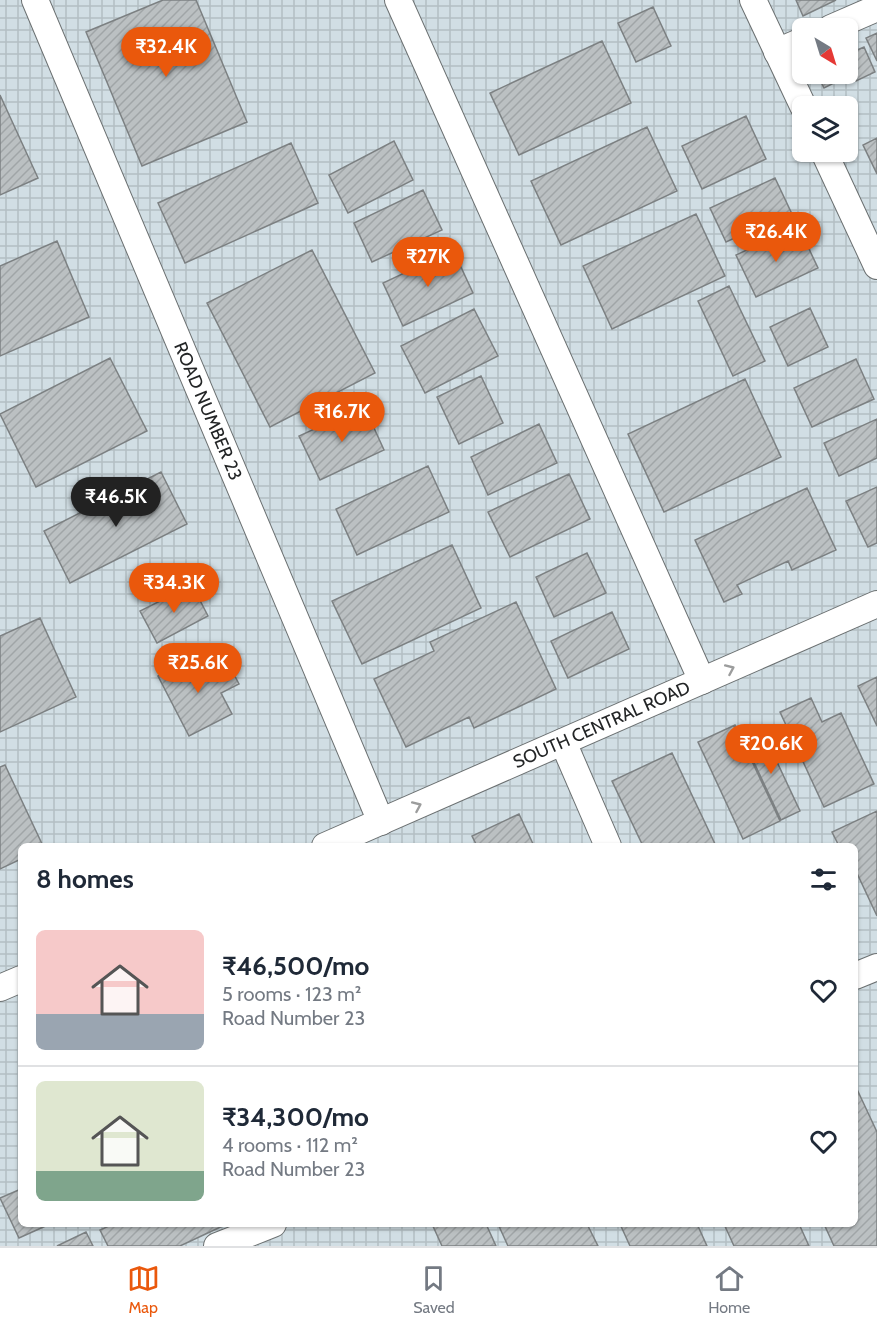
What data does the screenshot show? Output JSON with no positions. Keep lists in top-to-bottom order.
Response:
{
  "streets": {
    "street": ["ROAD NUMBER 23", "SOUTH CENTRAL ROAD"]
  },
  "crossings": [
    ["ROAD NUMBER 23", "SOUTH CENTRAL ROAD"]
  ],
  "north": "bottom right",
  "page": {
    "price": [
      "₹32.4K",
      "₹26.4K",
      "₹27K",
      "₹16.7K",
      "₹46.5K",
      "₹34.3K",
      "₹25.6K",
      "₹20.6K"
    ],
    "heading": "8 homes",
    "list": [
      {
        "name": "₹46,500/mo",
        "note": "5 rooms · 123 m² · Road Number 23"
      },
      {
        "name": "₹34,300/mo",
        "note": "4 rooms · 112 m² · Road Number 23"
      }
    ],
    "tabs": ["Map", "Saved", "Home"]
  }
}
